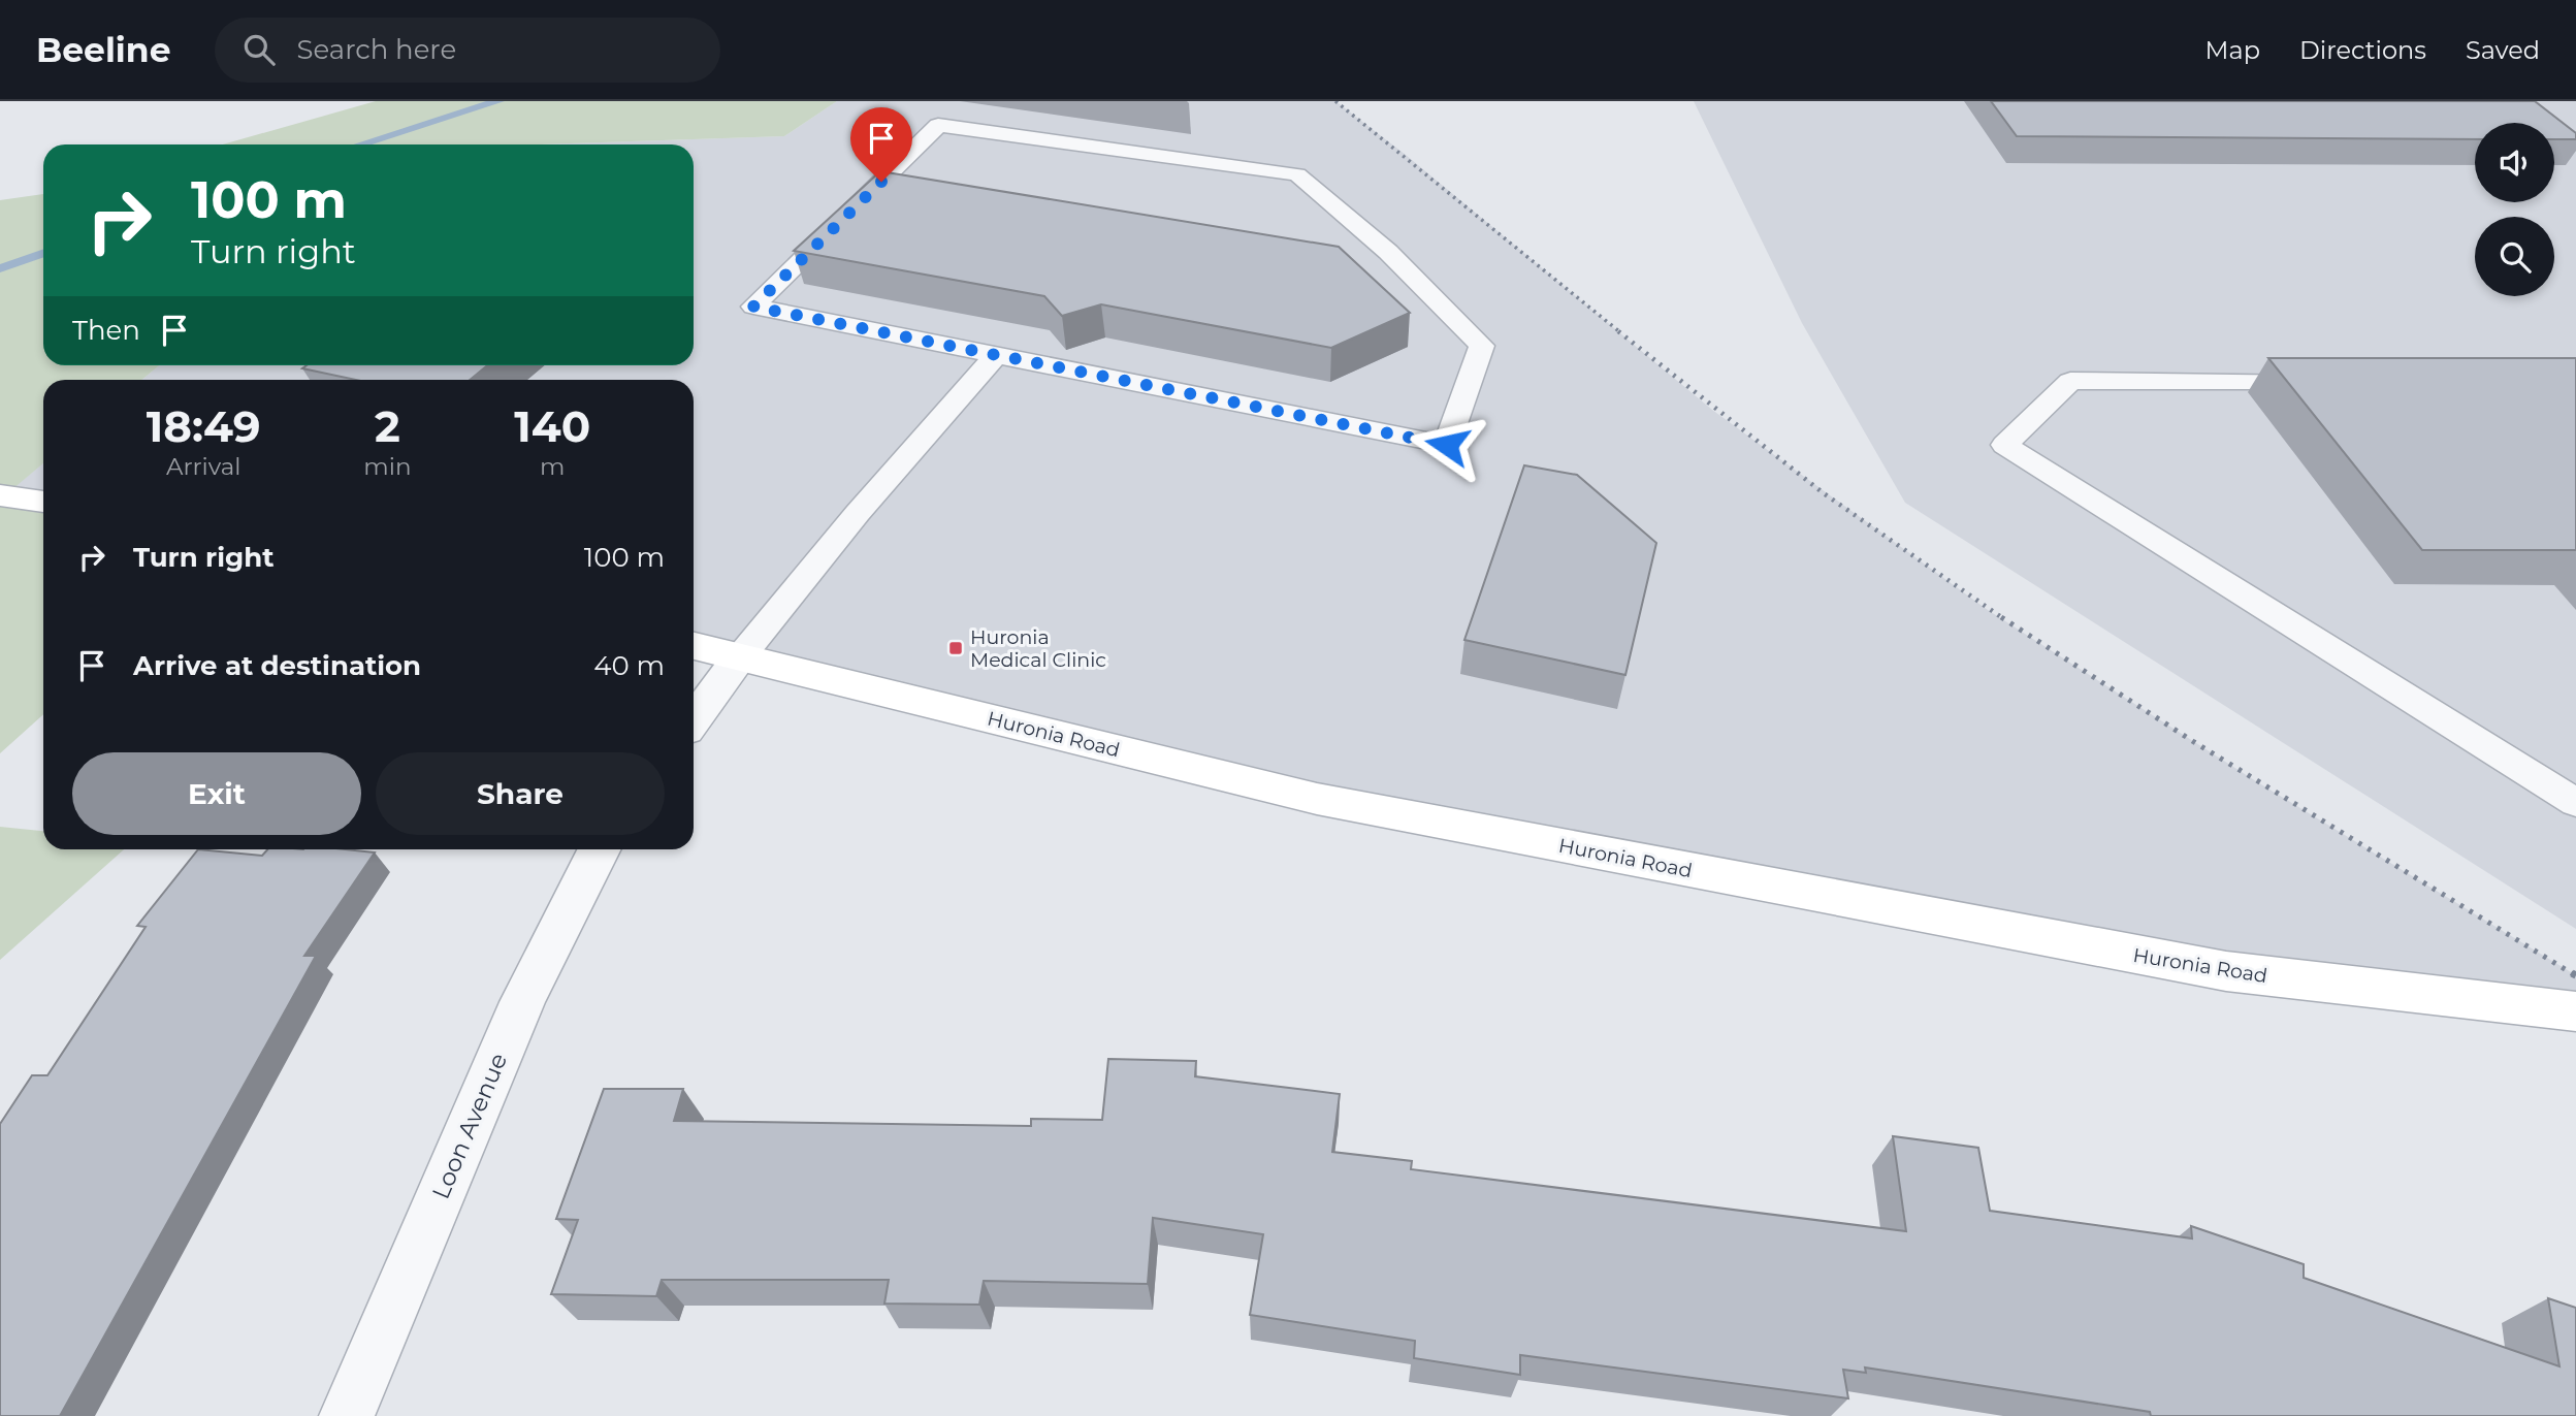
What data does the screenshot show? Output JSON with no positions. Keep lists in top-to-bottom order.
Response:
{
  "streets": {
    "main road": ["Huronia Road"],
    "street": ["Loon Avenue"]
  },
  "places": {
    "transit": ["Huronia Medical Clinic"]
  },
  "page": {
    "header": "Beeline",
    "search": "Search here",
    "nav": ["Map", "Directions", "Saved"],
    "turn": ["100 m", "Turn right"],
    "then": "Then",
    "eta": [
      "18:49",
      "Arrival",
      "2",
      "min",
      "140",
      "m"
    ],
    "list": [
      {
        "name": "Turn right",
        "value": "100 m"
      },
      {
        "name": "Arrive at destination",
        "value": "40 m"
      }
    ],
    "buttons": ["Exit", "Share"]
  }
}
